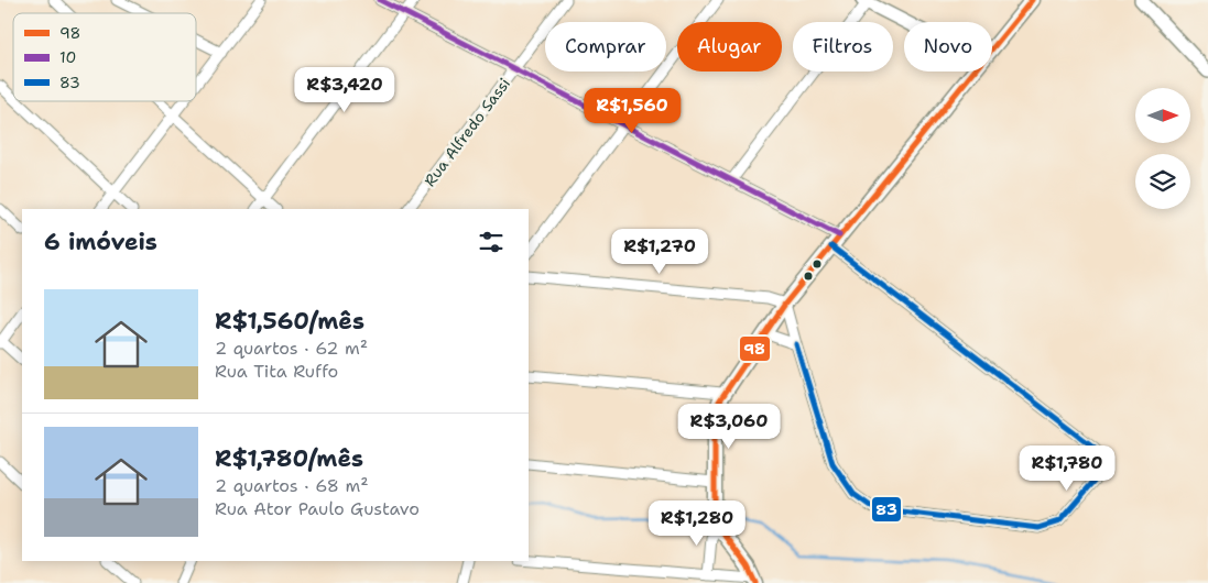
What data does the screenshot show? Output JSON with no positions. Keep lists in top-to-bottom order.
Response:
{
  "streets": {
    "street": ["Rua Alfredo Sassi"]
  },
  "lines": ["transit line 98", "transit line 10", "transit line 83"],
  "legend": ["98", "10", "83"],
  "north": "right",
  "page": {
    "chip": [
      "Comprar",
      "Alugar",
      "Filtros",
      "Novo"
    ],
    "price": [
      "R$3,420",
      "R$1,560",
      "R$1,270",
      "R$3,060",
      "R$1,780",
      "R$1,280"
    ],
    "heading": "6 imóveis",
    "list": [
      {
        "name": "R$1,560/mês",
        "note": "2 quartos · 62 m² · Rua Tita Ruffo"
      },
      {
        "name": "R$1,780/mês",
        "note": "2 quartos · 68 m² · Rua Ator Paulo Gustavo"
      }
    ]
  }
}
